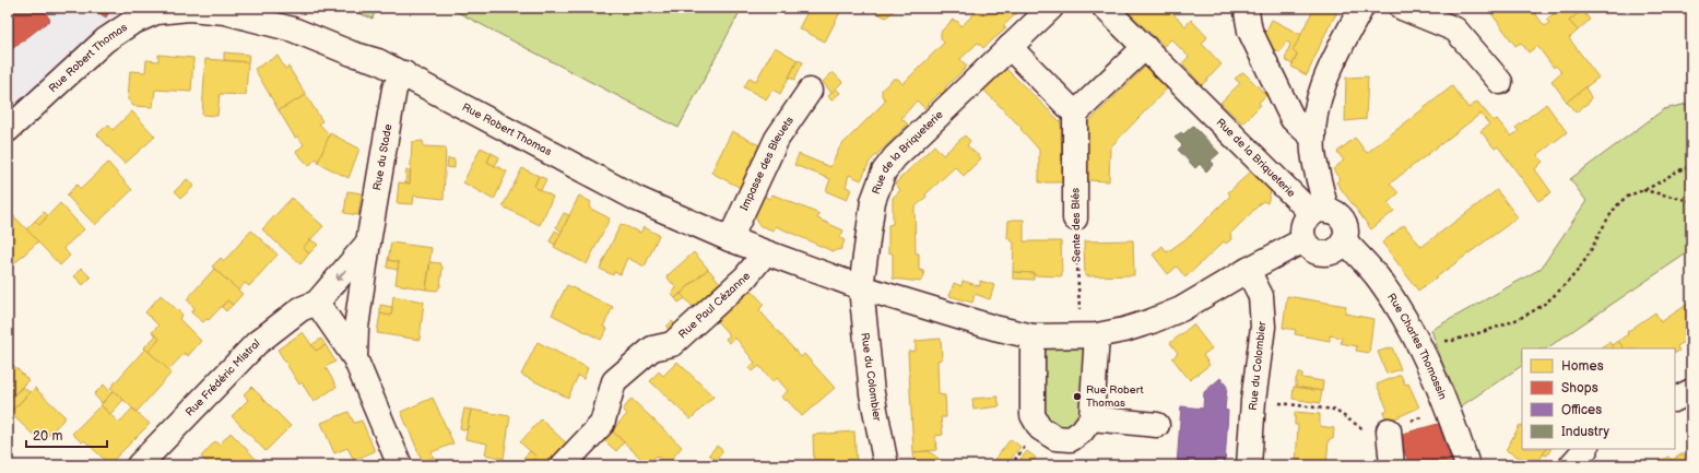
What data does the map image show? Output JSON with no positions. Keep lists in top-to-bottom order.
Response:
{
  "streets": {
    "street": [
      "Rue Robert Thomas",
      "Rue de la Briqueterie",
      "Rue du Stade",
      "Impasse des Bleuets",
      "Sente des Blés",
      "Rue Paul Cézanne",
      "Rue Charles Thomassin",
      "Rue du Colombier",
      "Rue Frédéric Mistral"
    ]
  },
  "crossings": [
    ["Rue Robert Thomas", "Rue de la Briqueterie"],
    ["Rue Robert Thomas", "Rue du Stade"],
    ["Rue Robert Thomas", "Impasse des Bleuets"],
    ["Rue Robert Thomas", "Sente des Blés"],
    ["Rue Robert Thomas", "Rue Paul Cézanne"],
    ["Rue Robert Thomas", "Rue Charles Thomassin"],
    ["Rue Robert Thomas", "Rue du Colombier"],
    ["Rue de la Briqueterie", "Rue Charles Thomassin"],
    ["Rue de la Briqueterie", "Rue du Colombier"],
    ["Rue du Stade", "Rue Frédéric Mistral"]
  ],
  "places": ["Rue Robert Thomas"],
  "legend": [
    "Homes",
    "Shops",
    "Offices",
    "Industry"
  ],
  "scale_bar": "20 m"
}
